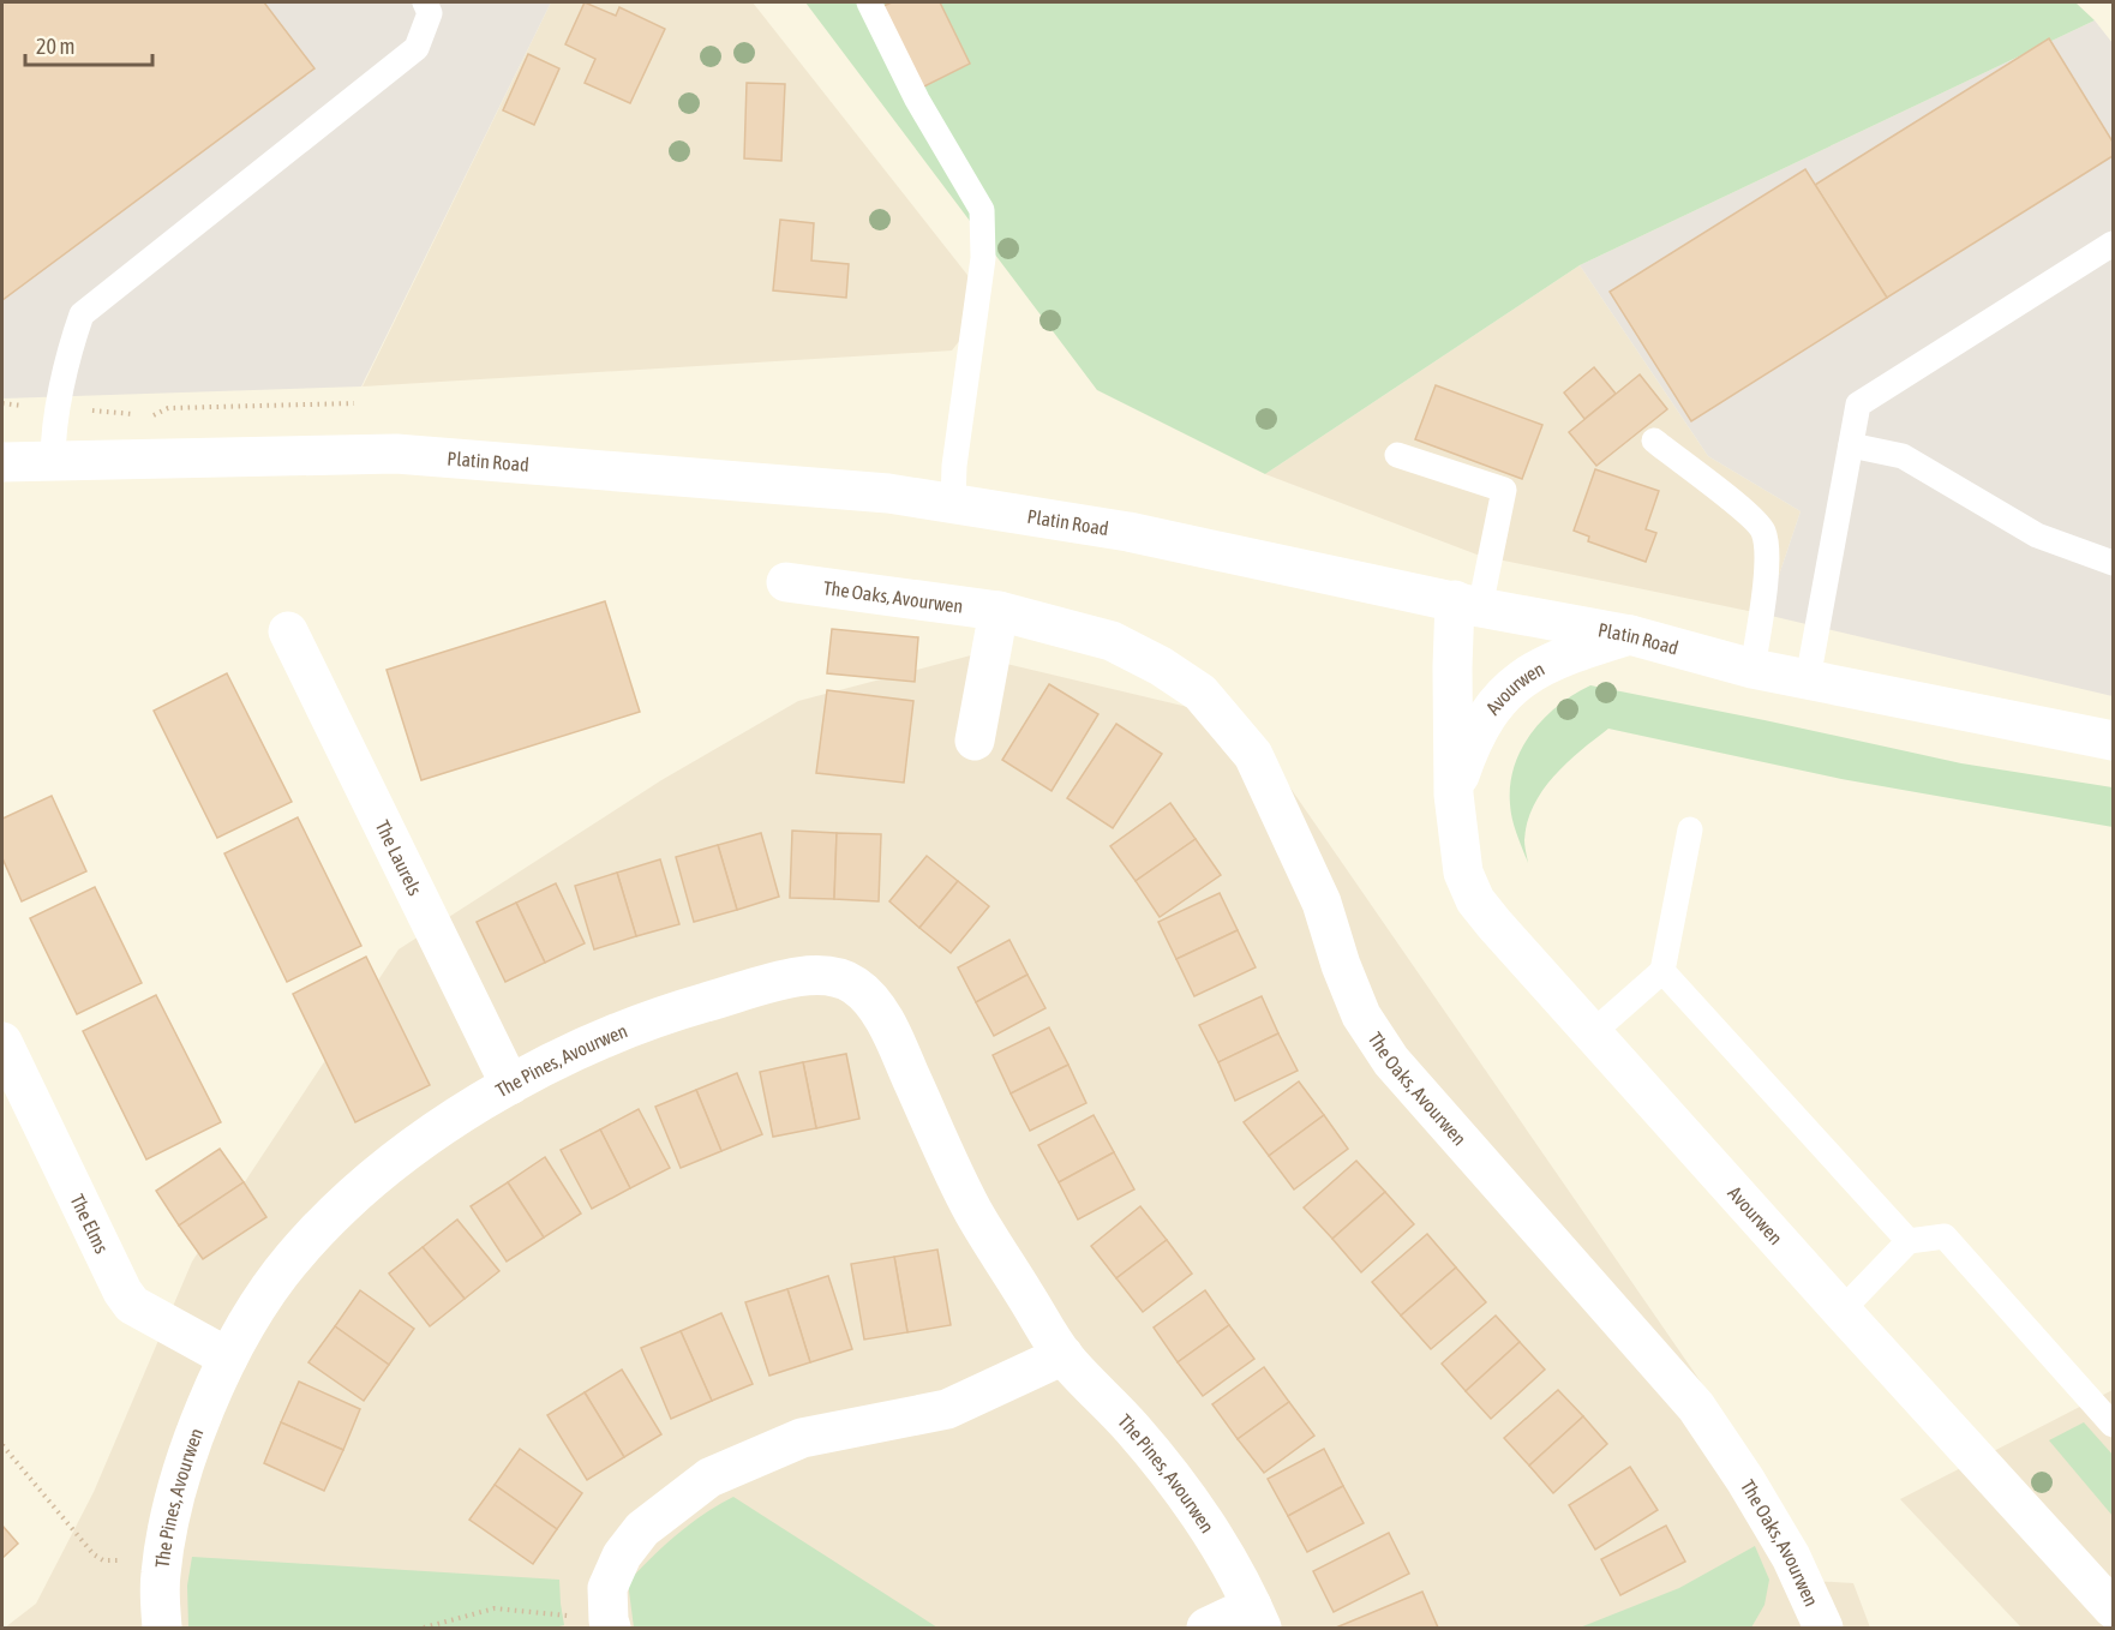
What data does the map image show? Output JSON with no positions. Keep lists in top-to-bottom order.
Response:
{
  "streets": {
    "street": [
      "Platin Road",
      "The Oaks, Avourwen",
      "Avourwen",
      "The Laurels",
      "The Pines, Avourwen",
      "The Elms"
    ]
  },
  "crossings": [
    ["Platin Road", "Avourwen"],
    ["The Laurels", "The Pines, Avourwen"],
    ["The Pines, Avourwen", "The Elms"]
  ],
  "scale_bar": "20 m"
}
